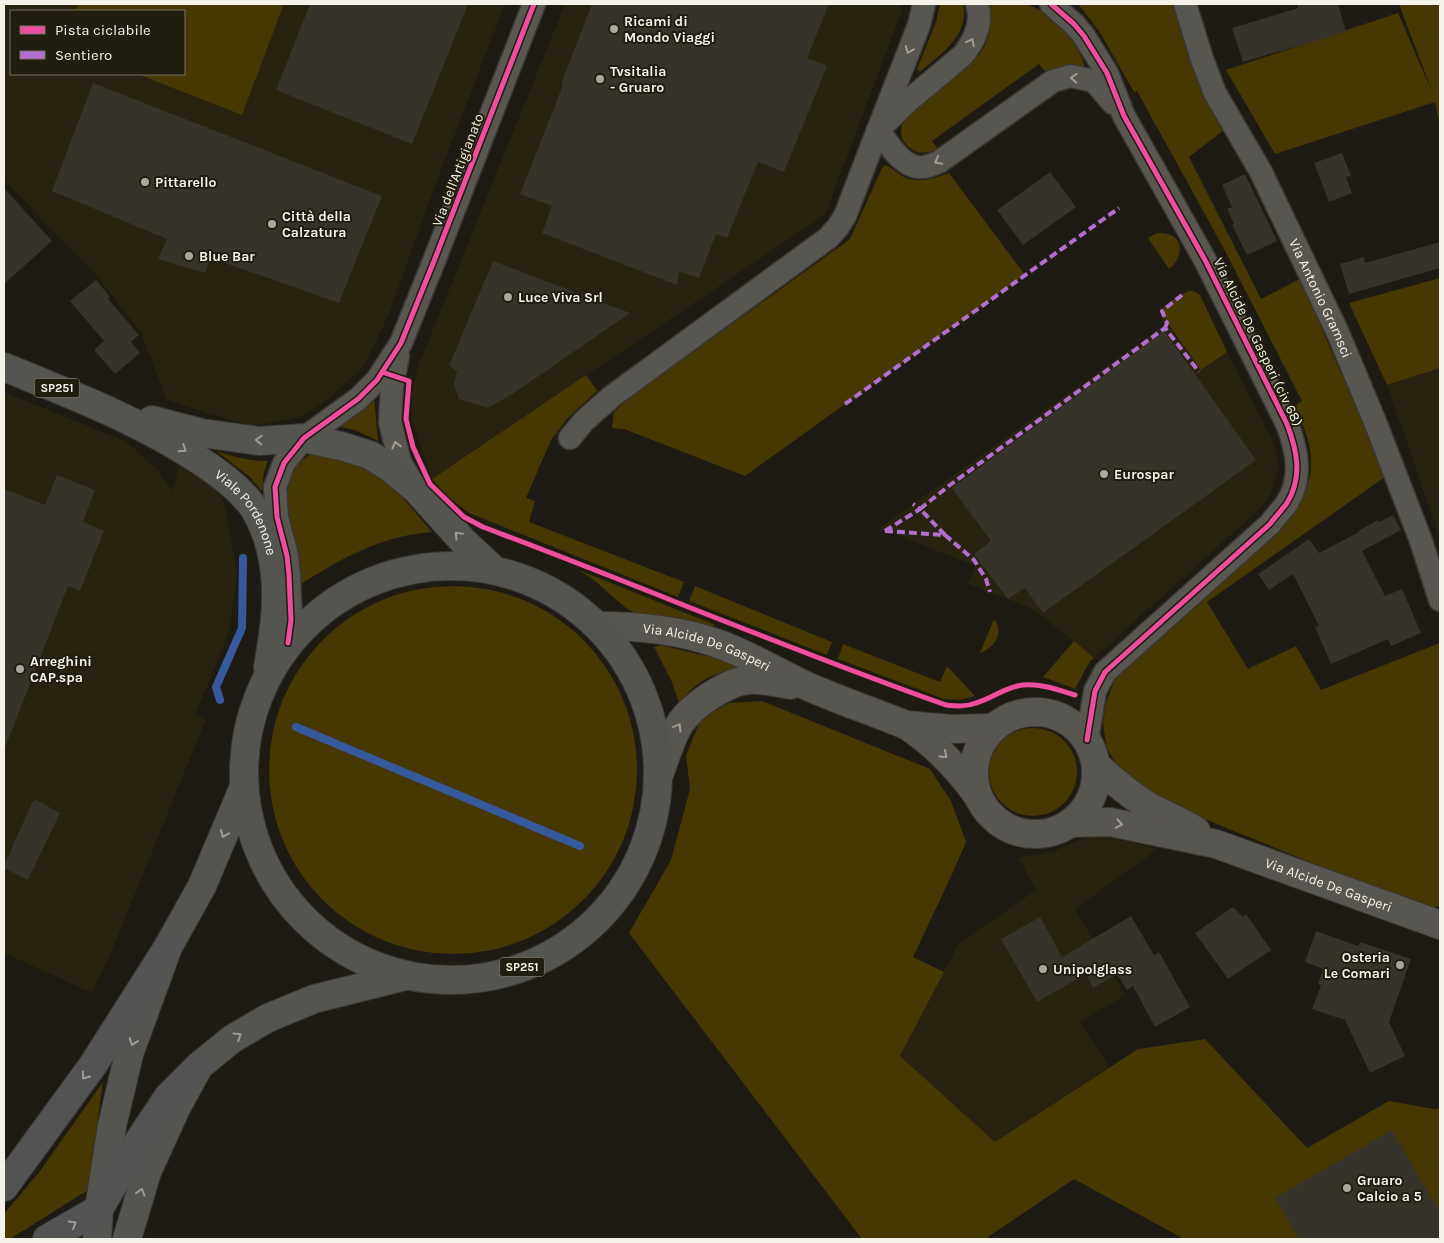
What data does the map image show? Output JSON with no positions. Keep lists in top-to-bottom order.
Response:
{
  "streets": {
    "main road": ["SP251", "Viale Pordenone", "Via Alcide De Gasperi"],
    "street": ["Via dell'Artigianato", "Via Antonio Gramsci", "Via Alcide De Gasperi (civ 68)"]
  },
  "crossings": [
    ["Via Alcide De Gasperi (civ 68)", "Via Alcide De Gasperi"],
    ["SP251", "Viale Pordenone"],
    ["SP251", "Via Alcide De Gasperi"]
  ],
  "places": [
    "Ricami di Mondo Viaggi",
    "Tvsitalia - Gruaro",
    "Pittarello",
    "Città della Calzatura",
    "Blue Bar",
    "Luce Viva Srl",
    "Eurospar",
    "Arreghini CAP.spa",
    "Osteria Le Comari",
    "Unipolglass",
    "Gruaro Calcio a 5"
  ],
  "legend": ["Pista ciclabile", "Sentiero"]
}
